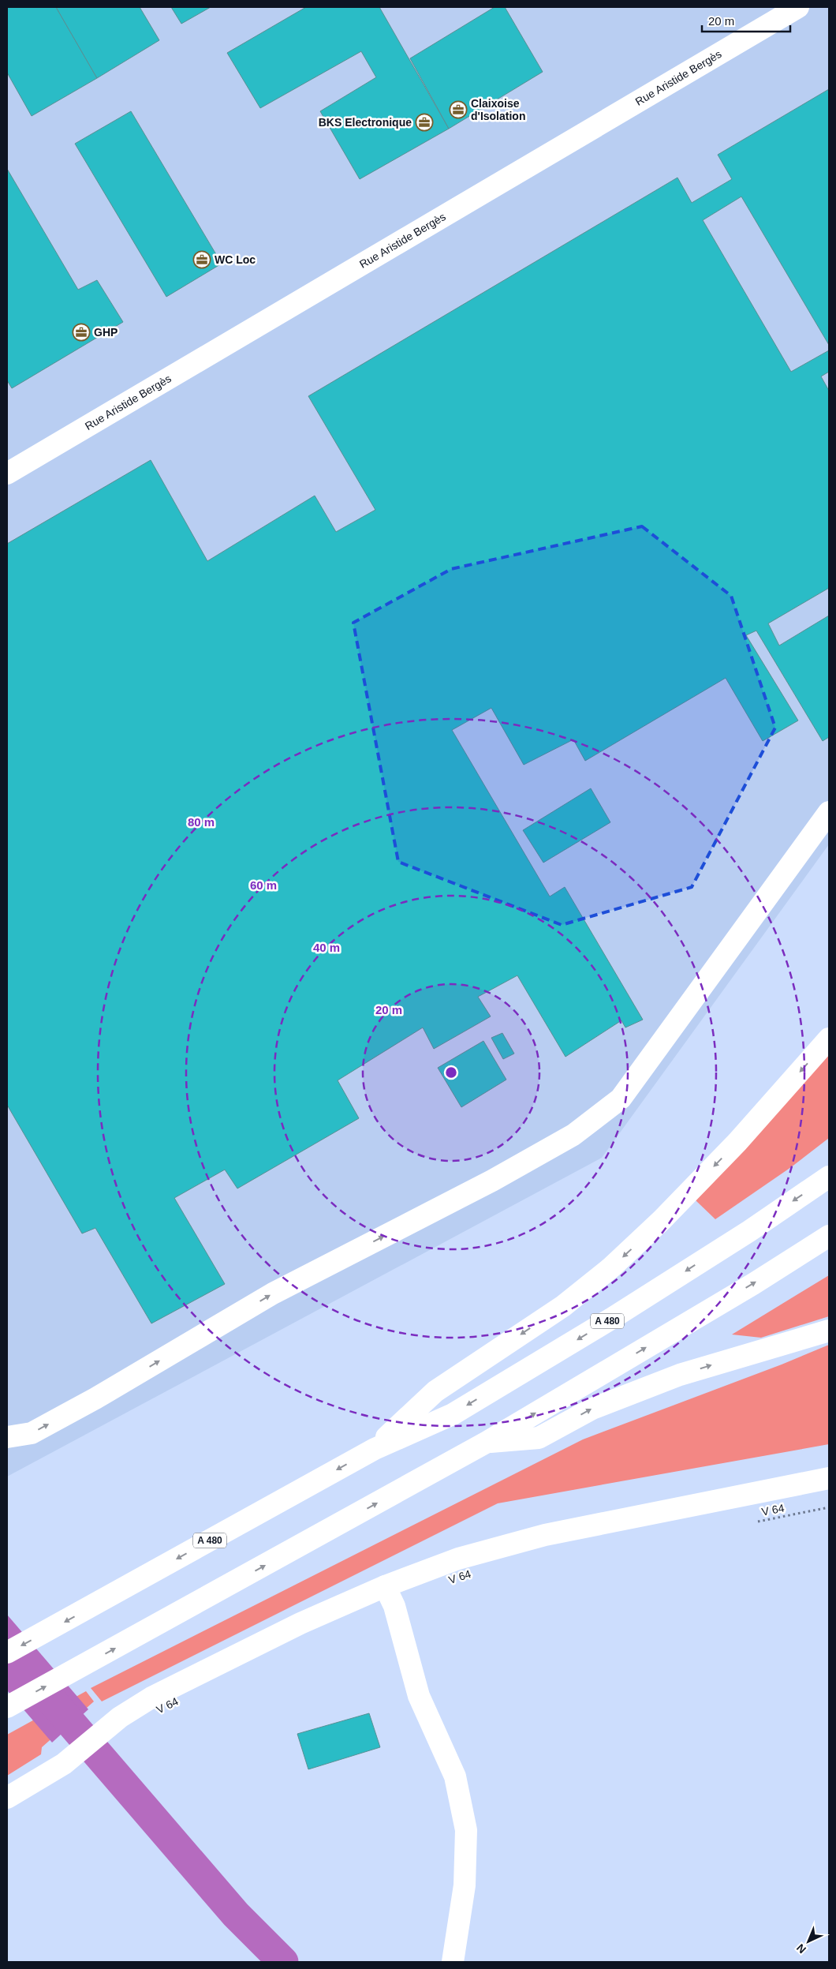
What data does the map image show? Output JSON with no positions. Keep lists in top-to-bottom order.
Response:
{
  "streets": {
    "main road": ["Rue Aristide Bergès", "A 480"],
    "path": ["V 64"]
  },
  "places": {
    "office": [
      "Claixoise d'Isolation",
      "BKS Electronique",
      "WC Loc",
      "GHP"
    ]
  },
  "scale_bar": "20 m",
  "north": "bottom left",
  "rings": [
    "80 m",
    "60 m",
    "40 m",
    "20 m"
  ]
}
